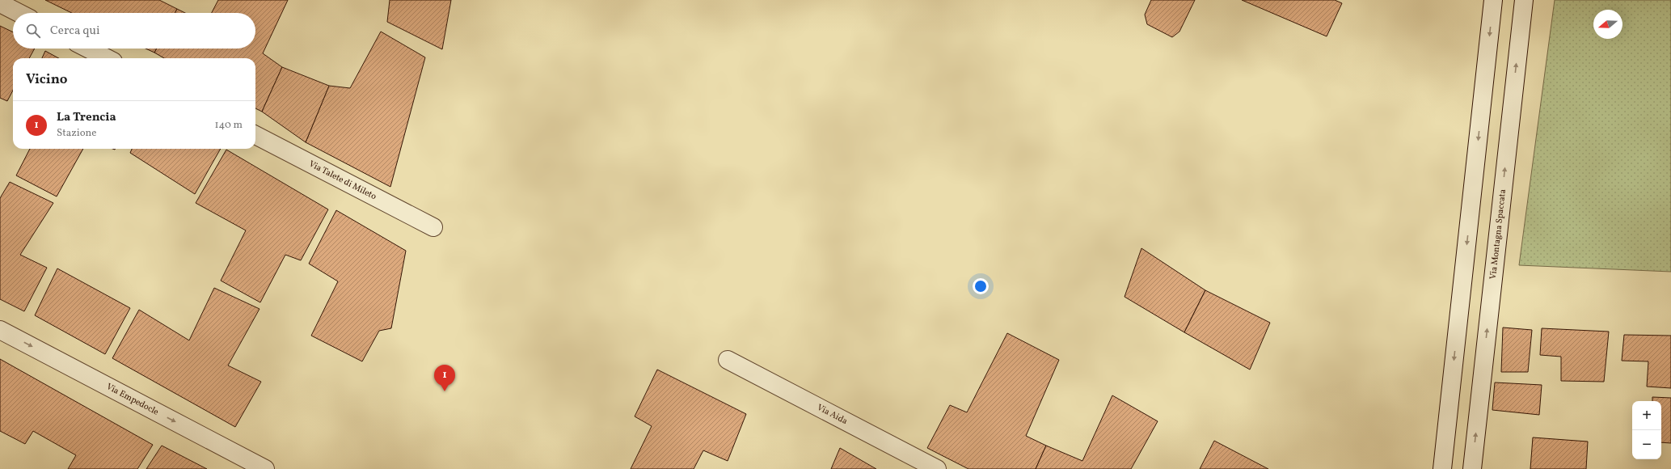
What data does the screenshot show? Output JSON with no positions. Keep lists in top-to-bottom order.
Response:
{
  "streets": {
    "main road": [
      "Via Talete di Mileto",
      "Via Montagna Spaccata",
      "Via Empedocle",
      "Via Aida"
    ]
  },
  "one_way": ["Via Empedocle"],
  "north": "left",
  "page": {
    "search": "Cerca qui",
    "heading": "Vicino",
    "list": [
      {
        "mark": "1",
        "name": "La Trencia",
        "note": "Stazione",
        "value": "140 m"
      }
    ],
    "pins": "1",
    "map_buttons": ["+", "−"]
  }
}
